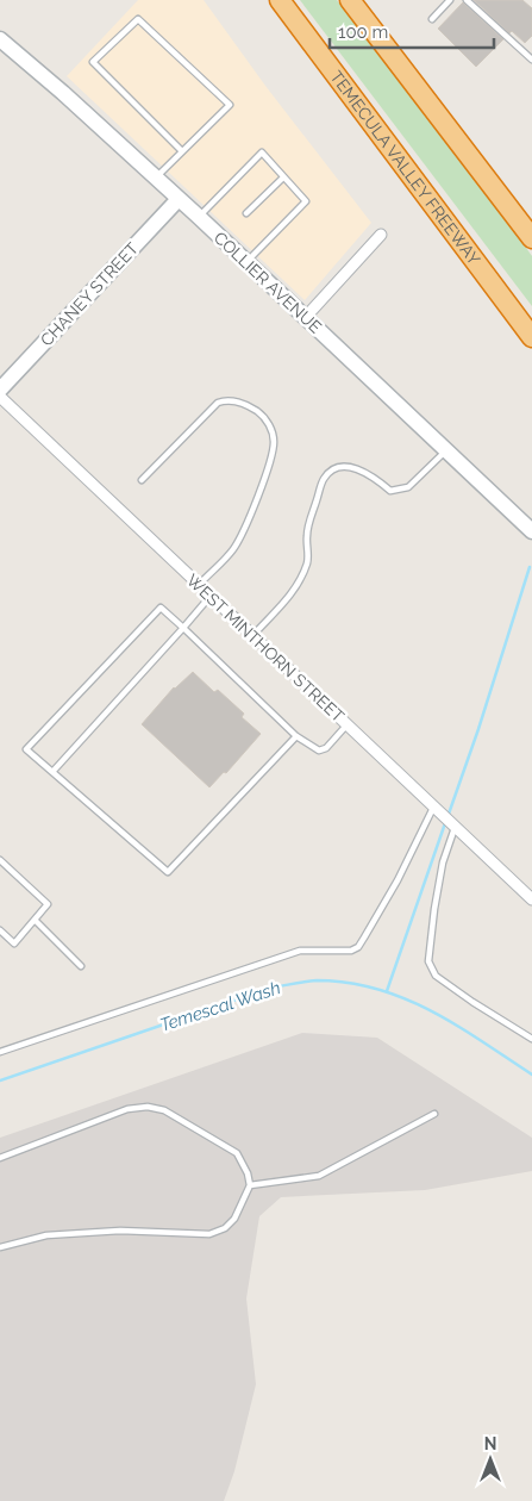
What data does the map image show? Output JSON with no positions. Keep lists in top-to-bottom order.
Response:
{
  "streets": {
    "highway": ["TEMECULA VALLEY FREEWAY"],
    "main road": ["COLLIER AVENUE", "CHANEY STREET"],
    "street": ["WEST MINTHORN STREET"]
  },
  "crossings": [
    ["COLLIER AVENUE", "CHANEY STREET"]
  ],
  "water": ["Temescal Wash"],
  "scale_bar": "100 m",
  "north": "top"
}
